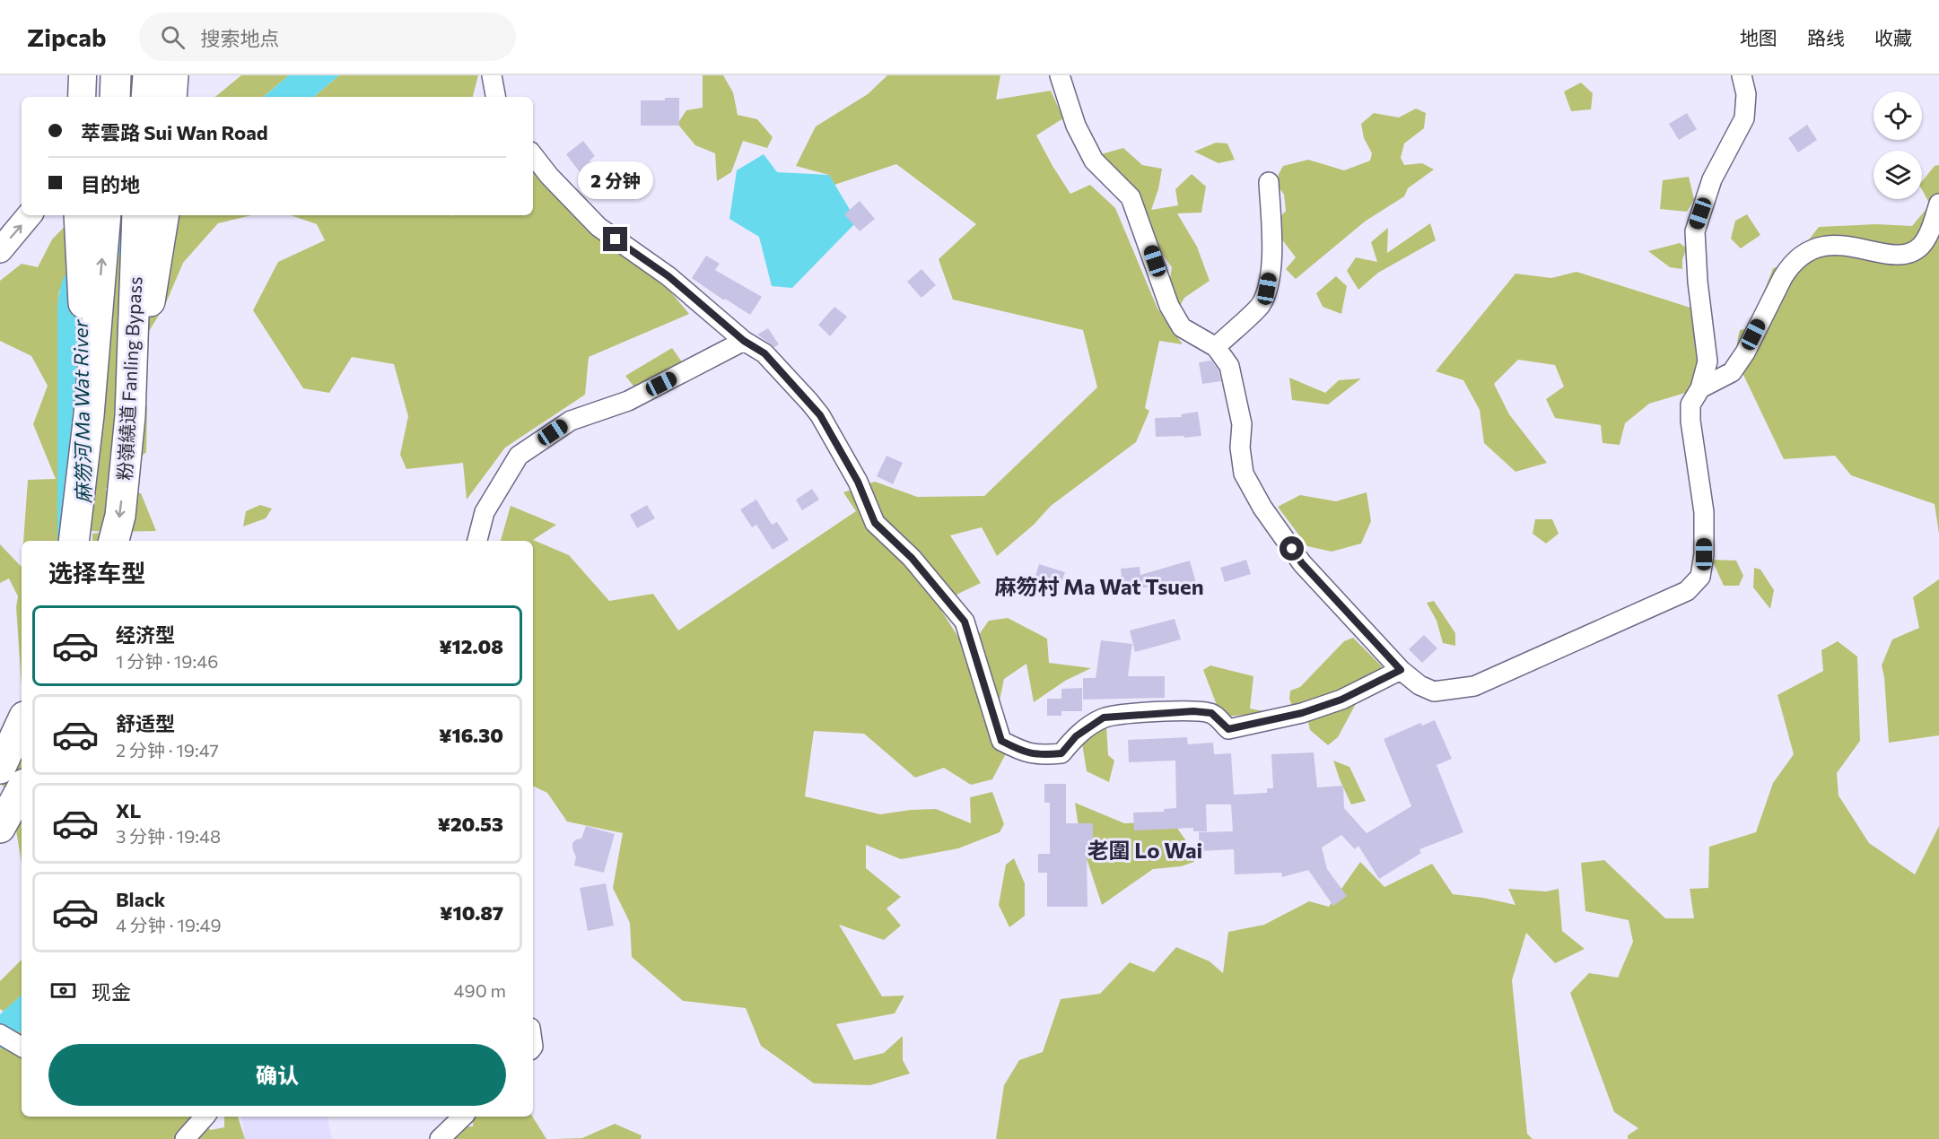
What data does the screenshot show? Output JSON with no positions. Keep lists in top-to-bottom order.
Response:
{
  "streets": {
    "highway": ["粉嶺繞道 Fanling Bypass"]
  },
  "districts": ["麻笏村 Ma Wat Tsuen", "老圍 Lo Wai"],
  "water": ["麻笏河 Ma Wat River"],
  "page": {
    "header": "Zipcab",
    "search": "搜索地点",
    "nav": ["地图", "路线", "收藏"],
    "banner": ["萃雲路 Sui Wan Road", "目的地"],
    "bubble": "2 分钟",
    "heading": "选择车型",
    "list": [
      {
        "name": "经济型",
        "note": "1 分钟 · 19:46",
        "value": "¥12.08"
      },
      {
        "name": "舒适型",
        "note": "2 分钟 · 19:47",
        "value": "¥16.30"
      },
      {
        "name": "XL",
        "note": "3 分钟 · 19:48",
        "value": "¥20.53"
      },
      {
        "name": "Black",
        "note": "4 分钟 · 19:49",
        "value": "¥10.87"
      }
    ],
    "pay": ["现金", "490 m"],
    "buttons": "确认"
  }
}
